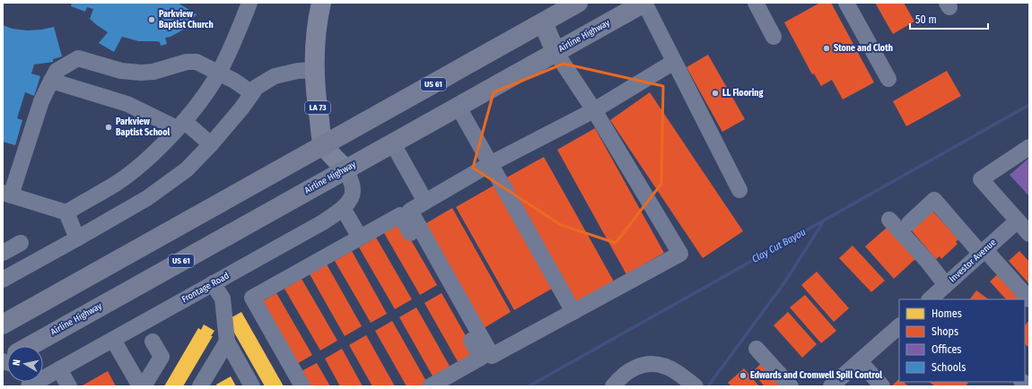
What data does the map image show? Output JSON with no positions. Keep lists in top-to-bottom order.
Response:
{
  "streets": {
    "highway": ["Airline Highway", "US 61"],
    "main road": ["LA 73"],
    "street": ["Investor Avenue", "Frontage Road"]
  },
  "crossings": [
    ["Airline Highway", "Frontage Road"],
    ["US 61", "LA 73"]
  ],
  "water": ["Clay Cut Bayou"],
  "places": [
    "Parkview Baptist Church",
    "Stone and Cloth",
    "LL Flooring",
    "Parkview Baptist School",
    "Edwards and Cromwell Spill Control"
  ],
  "legend": [
    "Homes",
    "Shops",
    "Offices",
    "Schools"
  ],
  "scale_bar": "50 m",
  "north": "left"
}
